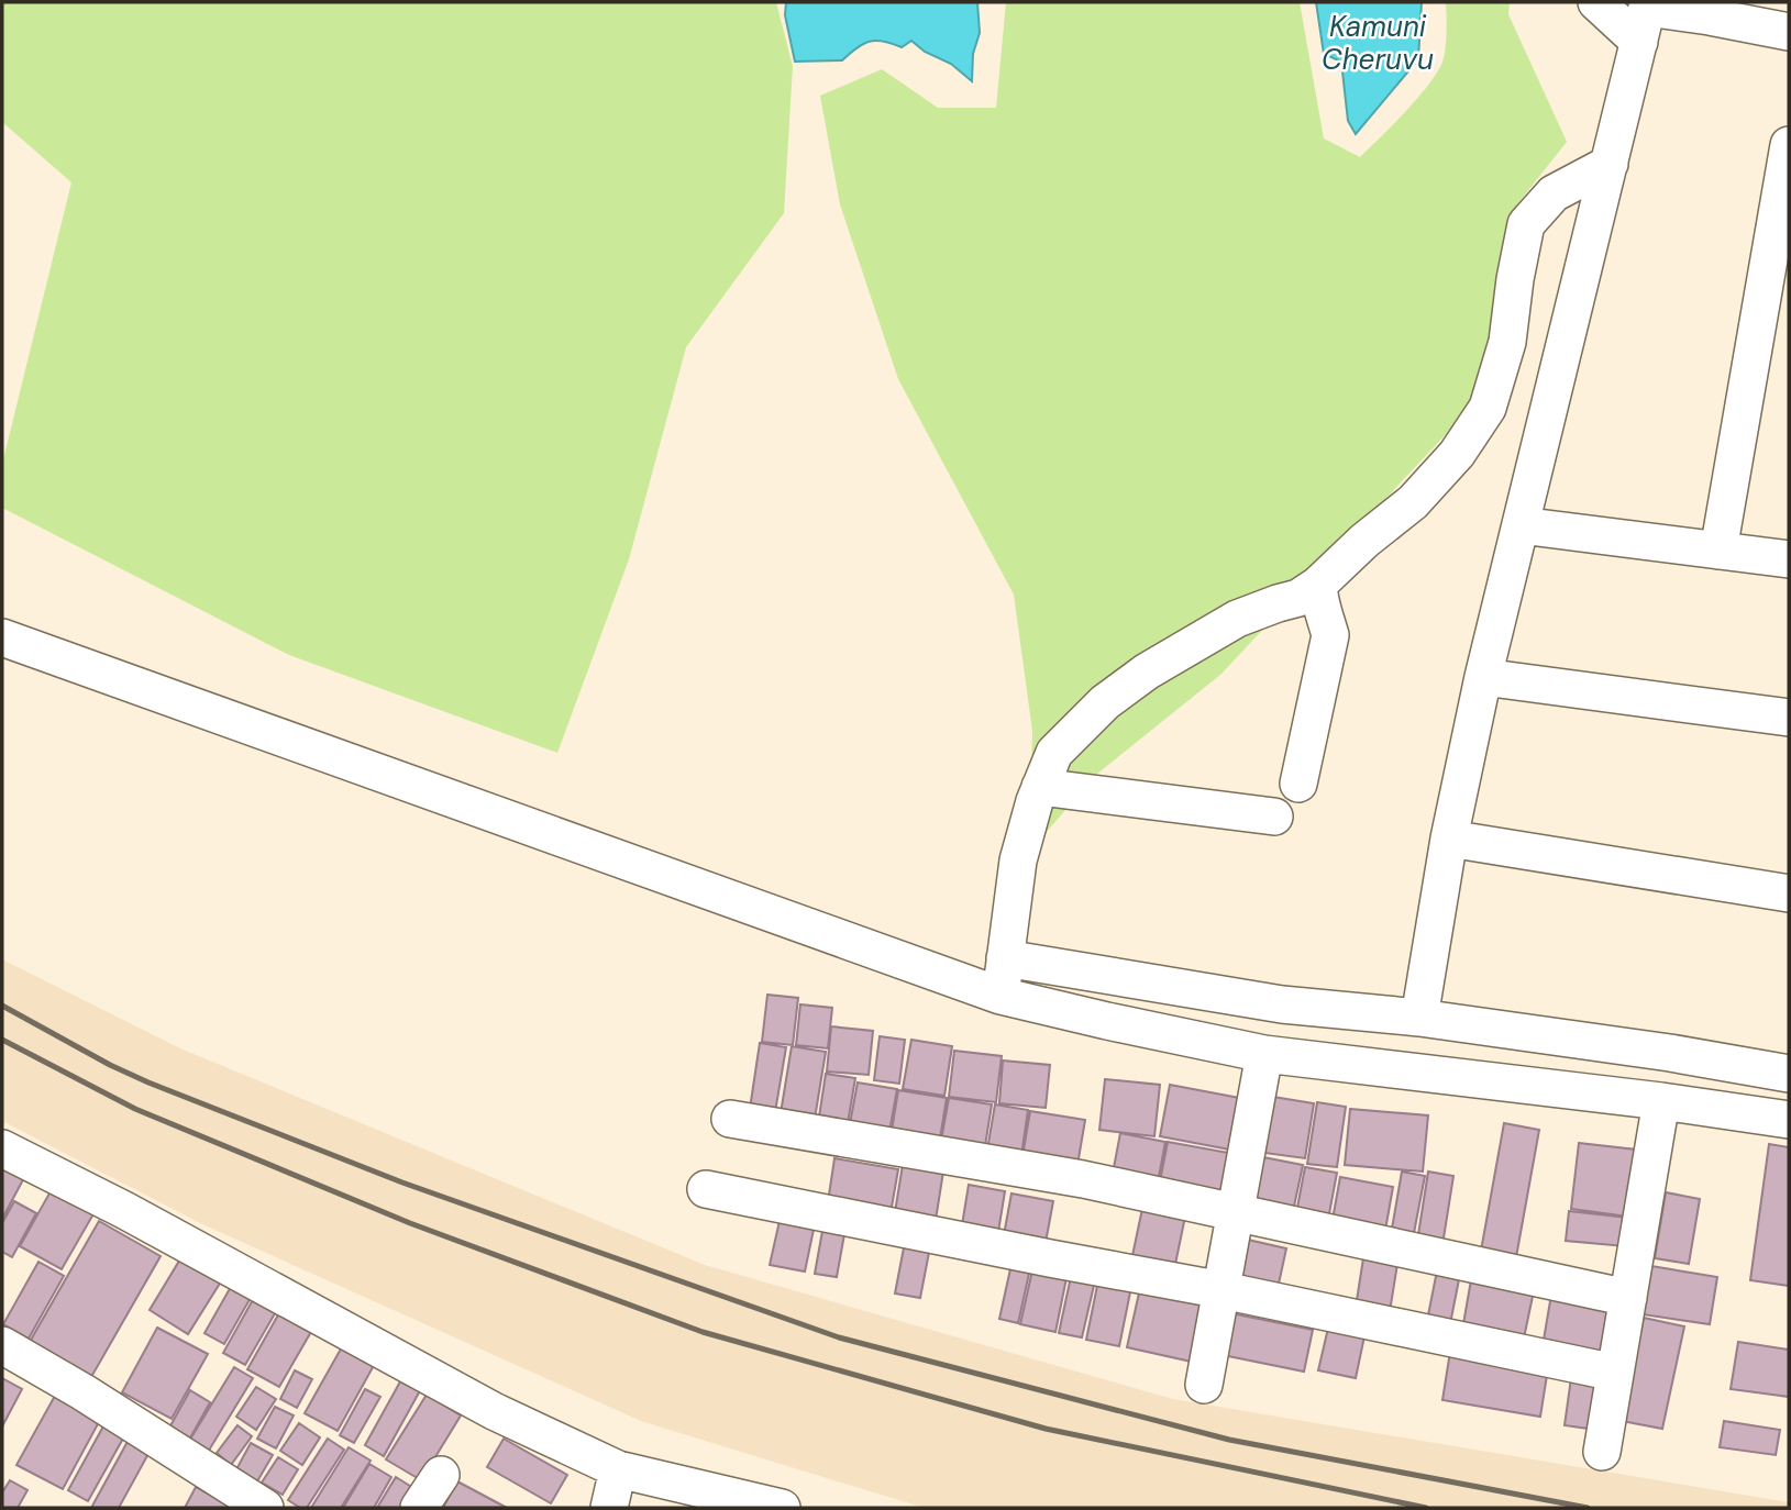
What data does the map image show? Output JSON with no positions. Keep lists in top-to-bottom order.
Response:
{
  "water": ["Kamuni Cheruvu"]
}
